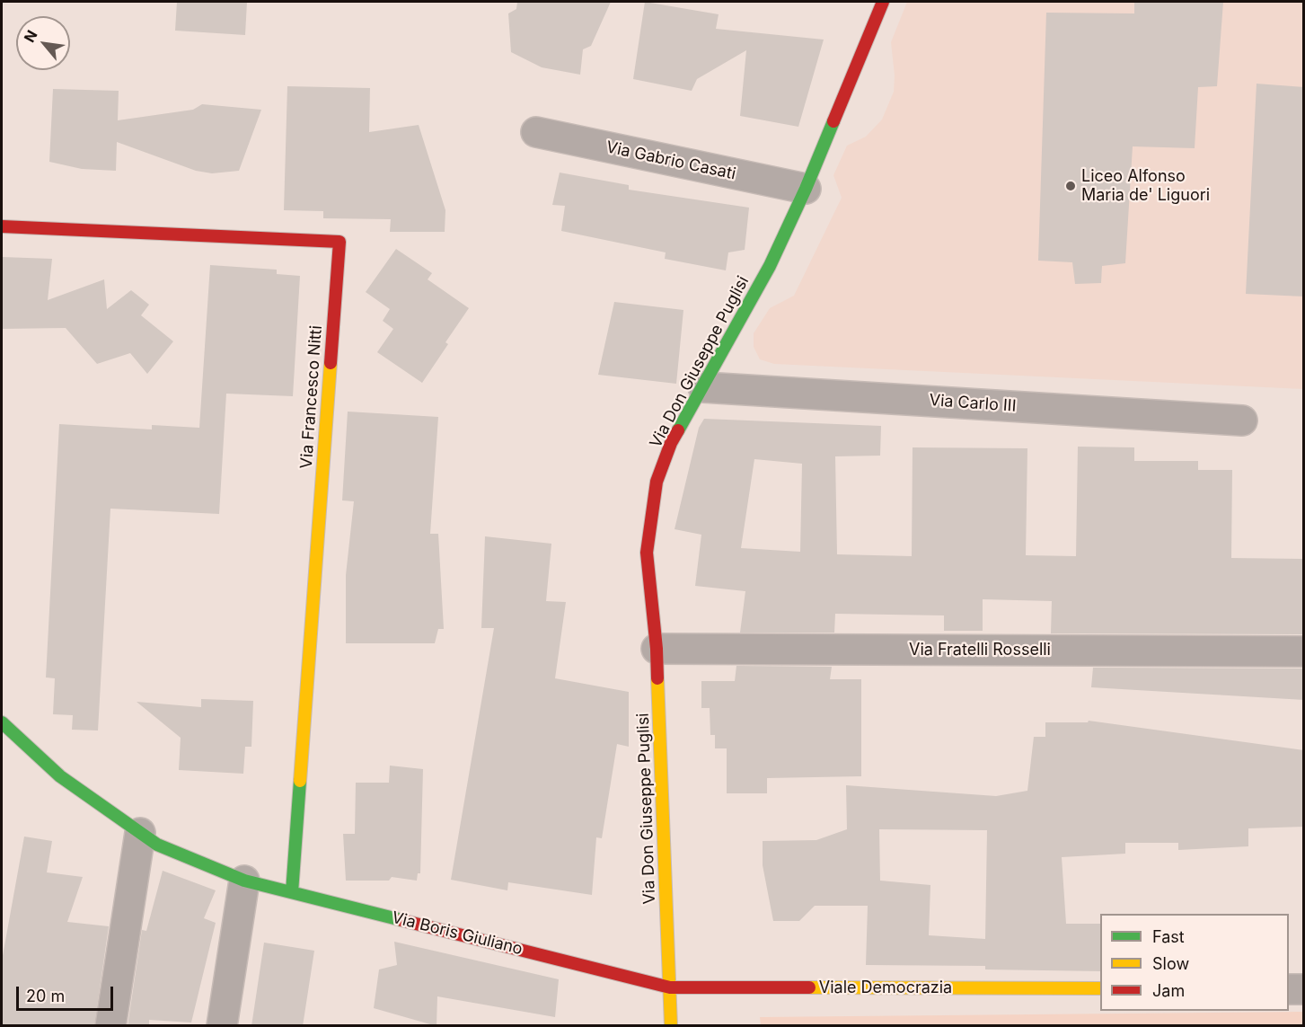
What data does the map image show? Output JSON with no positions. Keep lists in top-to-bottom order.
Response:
{
  "streets": {
    "street": [
      "Via Gabrio Casati",
      "Via Don Giuseppe Puglisi",
      "Via Francesco Nitti",
      "Via Carlo III",
      "Via Fratelli Rosselli",
      "Via Boris Giuliano",
      "Viale Democrazia"
    ]
  },
  "crossings": [
    ["Via Gabrio Casati", "Via Don Giuseppe Puglisi"],
    ["Via Don Giuseppe Puglisi", "Via Carlo III"],
    ["Via Don Giuseppe Puglisi", "Via Fratelli Rosselli"],
    ["Via Don Giuseppe Puglisi", "Via Boris Giuliano"],
    ["Via Don Giuseppe Puglisi", "Viale Democrazia"],
    ["Via Francesco Nitti", "Via Boris Giuliano"],
    ["Via Boris Giuliano", "Viale Democrazia"]
  ],
  "places": ["Liceo Alfonso Maria de' Liguori"],
  "legend": ["Fast", "Slow", "Jam"],
  "scale_bar": "20 m",
  "north": "top left"
}
